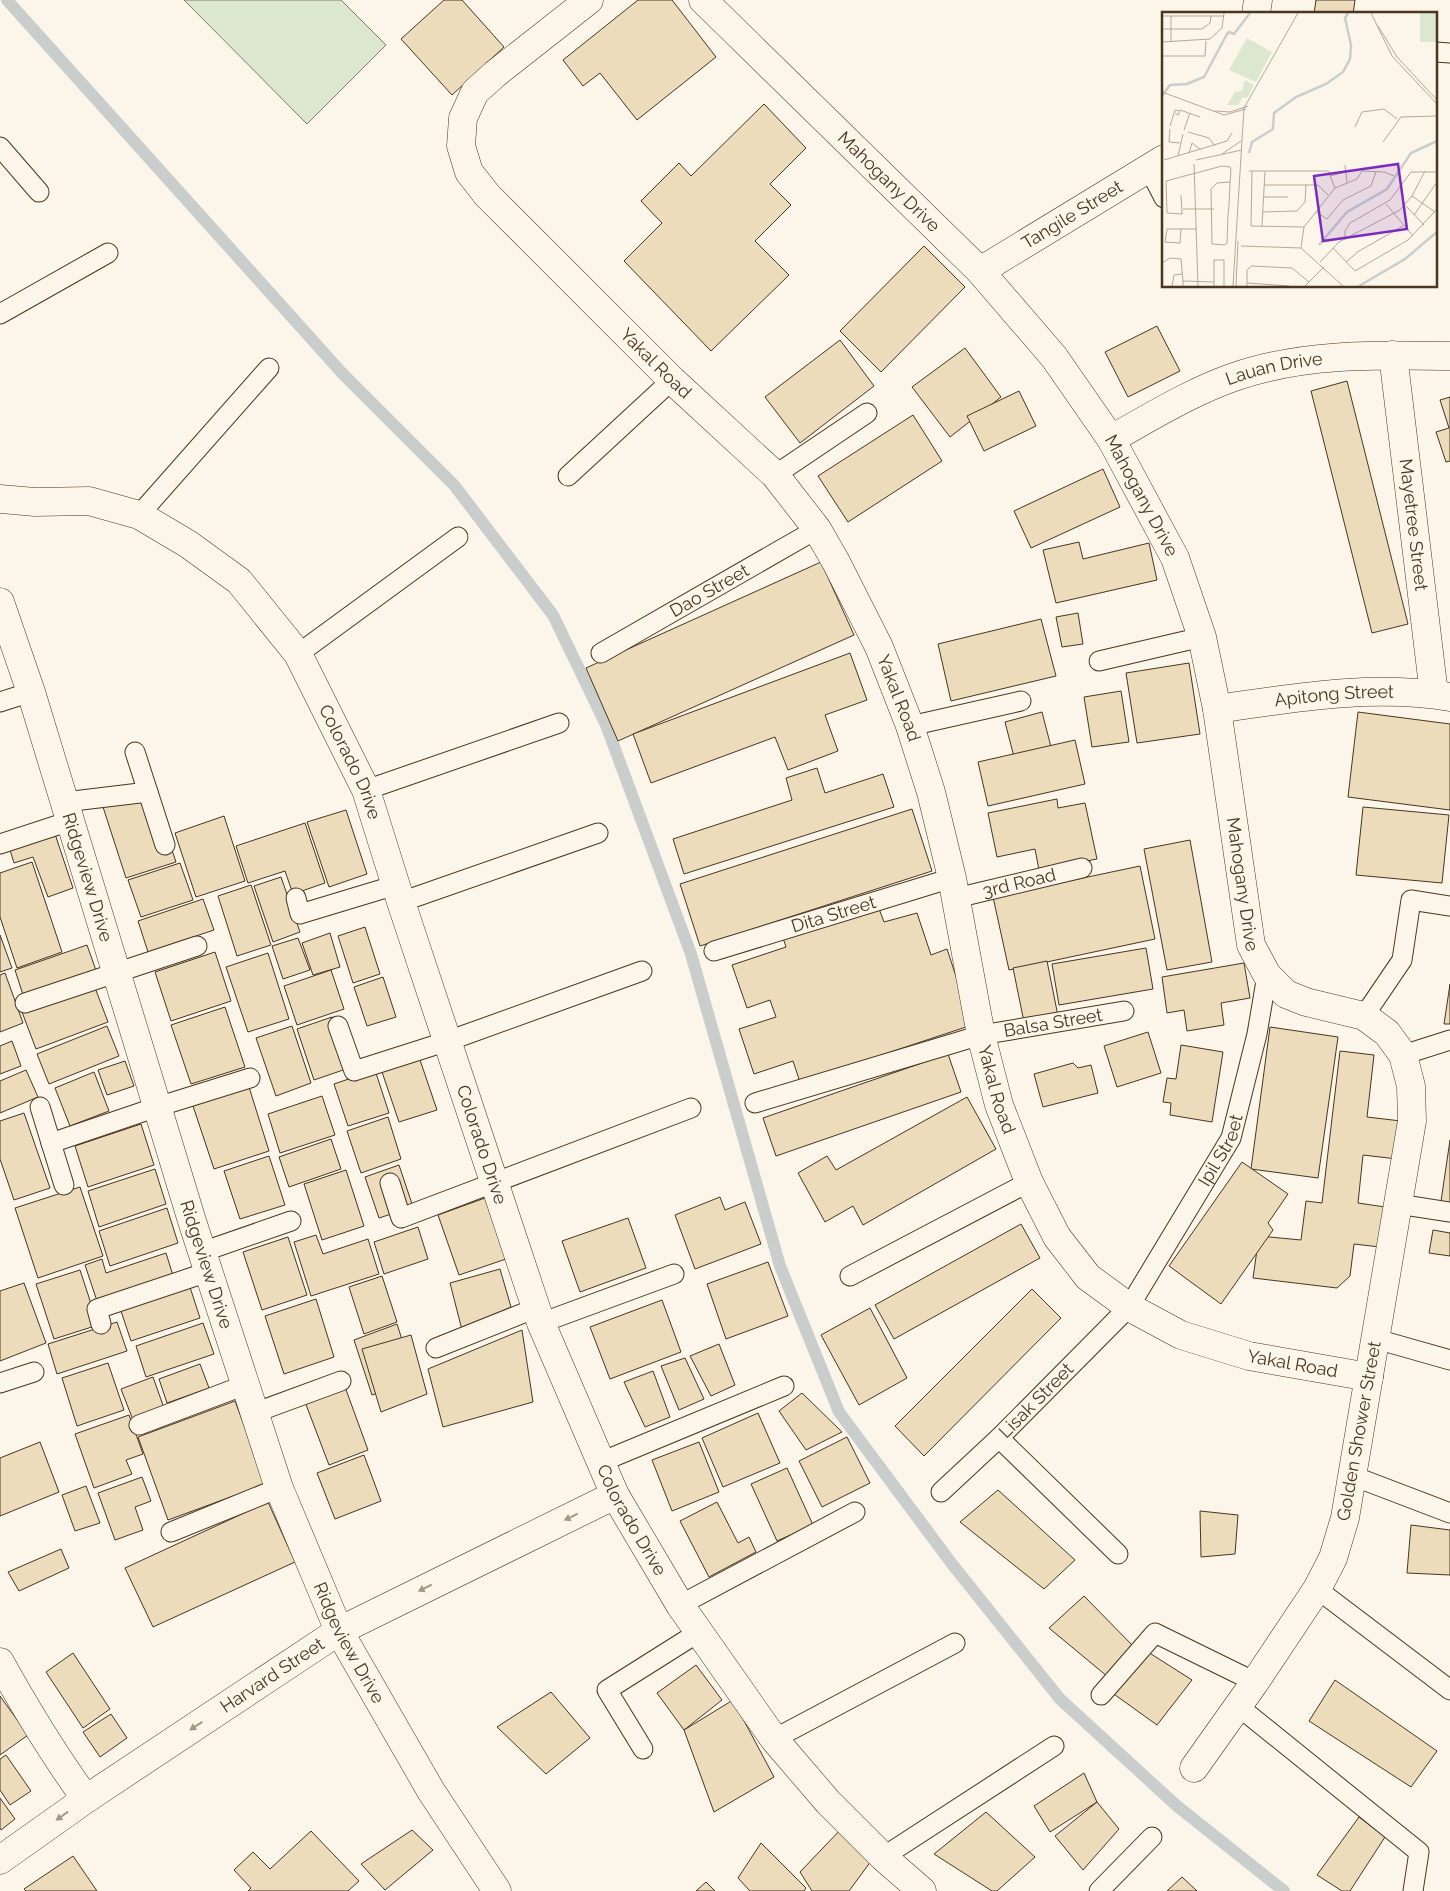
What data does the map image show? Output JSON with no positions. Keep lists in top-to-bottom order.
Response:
{
  "streets": {
    "street": [
      "Mahogany Drive",
      "Tangile Street",
      "Yakal Road",
      "Lauan Drive",
      "Mayetree Street",
      "Apitong Street",
      "Colorado Drive",
      "Ridgeview Drive",
      "Golden Shower Street",
      "Harvard Street"
    ],
    "lane": [
      "Dao Street",
      "3rd Road",
      "Dita Street",
      "Balsa Street",
      "Ipil Street",
      "Lisak Street"
    ]
  },
  "crossings": [
    ["Mahogany Drive", "Tangile Street"],
    ["Mahogany Drive", "Lauan Drive"],
    ["Mahogany Drive", "Apitong Street"],
    ["Mahogany Drive", "Ipil Street"],
    ["Mahogany Drive", "Golden Shower Street"],
    ["Yakal Road", "Dao Street"],
    ["Yakal Road", "3rd Road"],
    ["Yakal Road", "Dita Street"],
    ["Yakal Road", "Balsa Street"],
    ["Yakal Road", "Ipil Street"],
    ["Yakal Road", "Lisak Street"],
    ["Yakal Road", "Golden Shower Street"],
    ["Lauan Drive", "Mayetree Street"],
    ["Mayetree Street", "Apitong Street"],
    ["Colorado Drive", "Harvard Street"],
    ["Ridgeview Drive", "Harvard Street"],
    ["3rd Road", "Dita Street"],
    ["Ipil Street", "Lisak Street"]
  ],
  "one_way": ["Harvard Street"]
}
